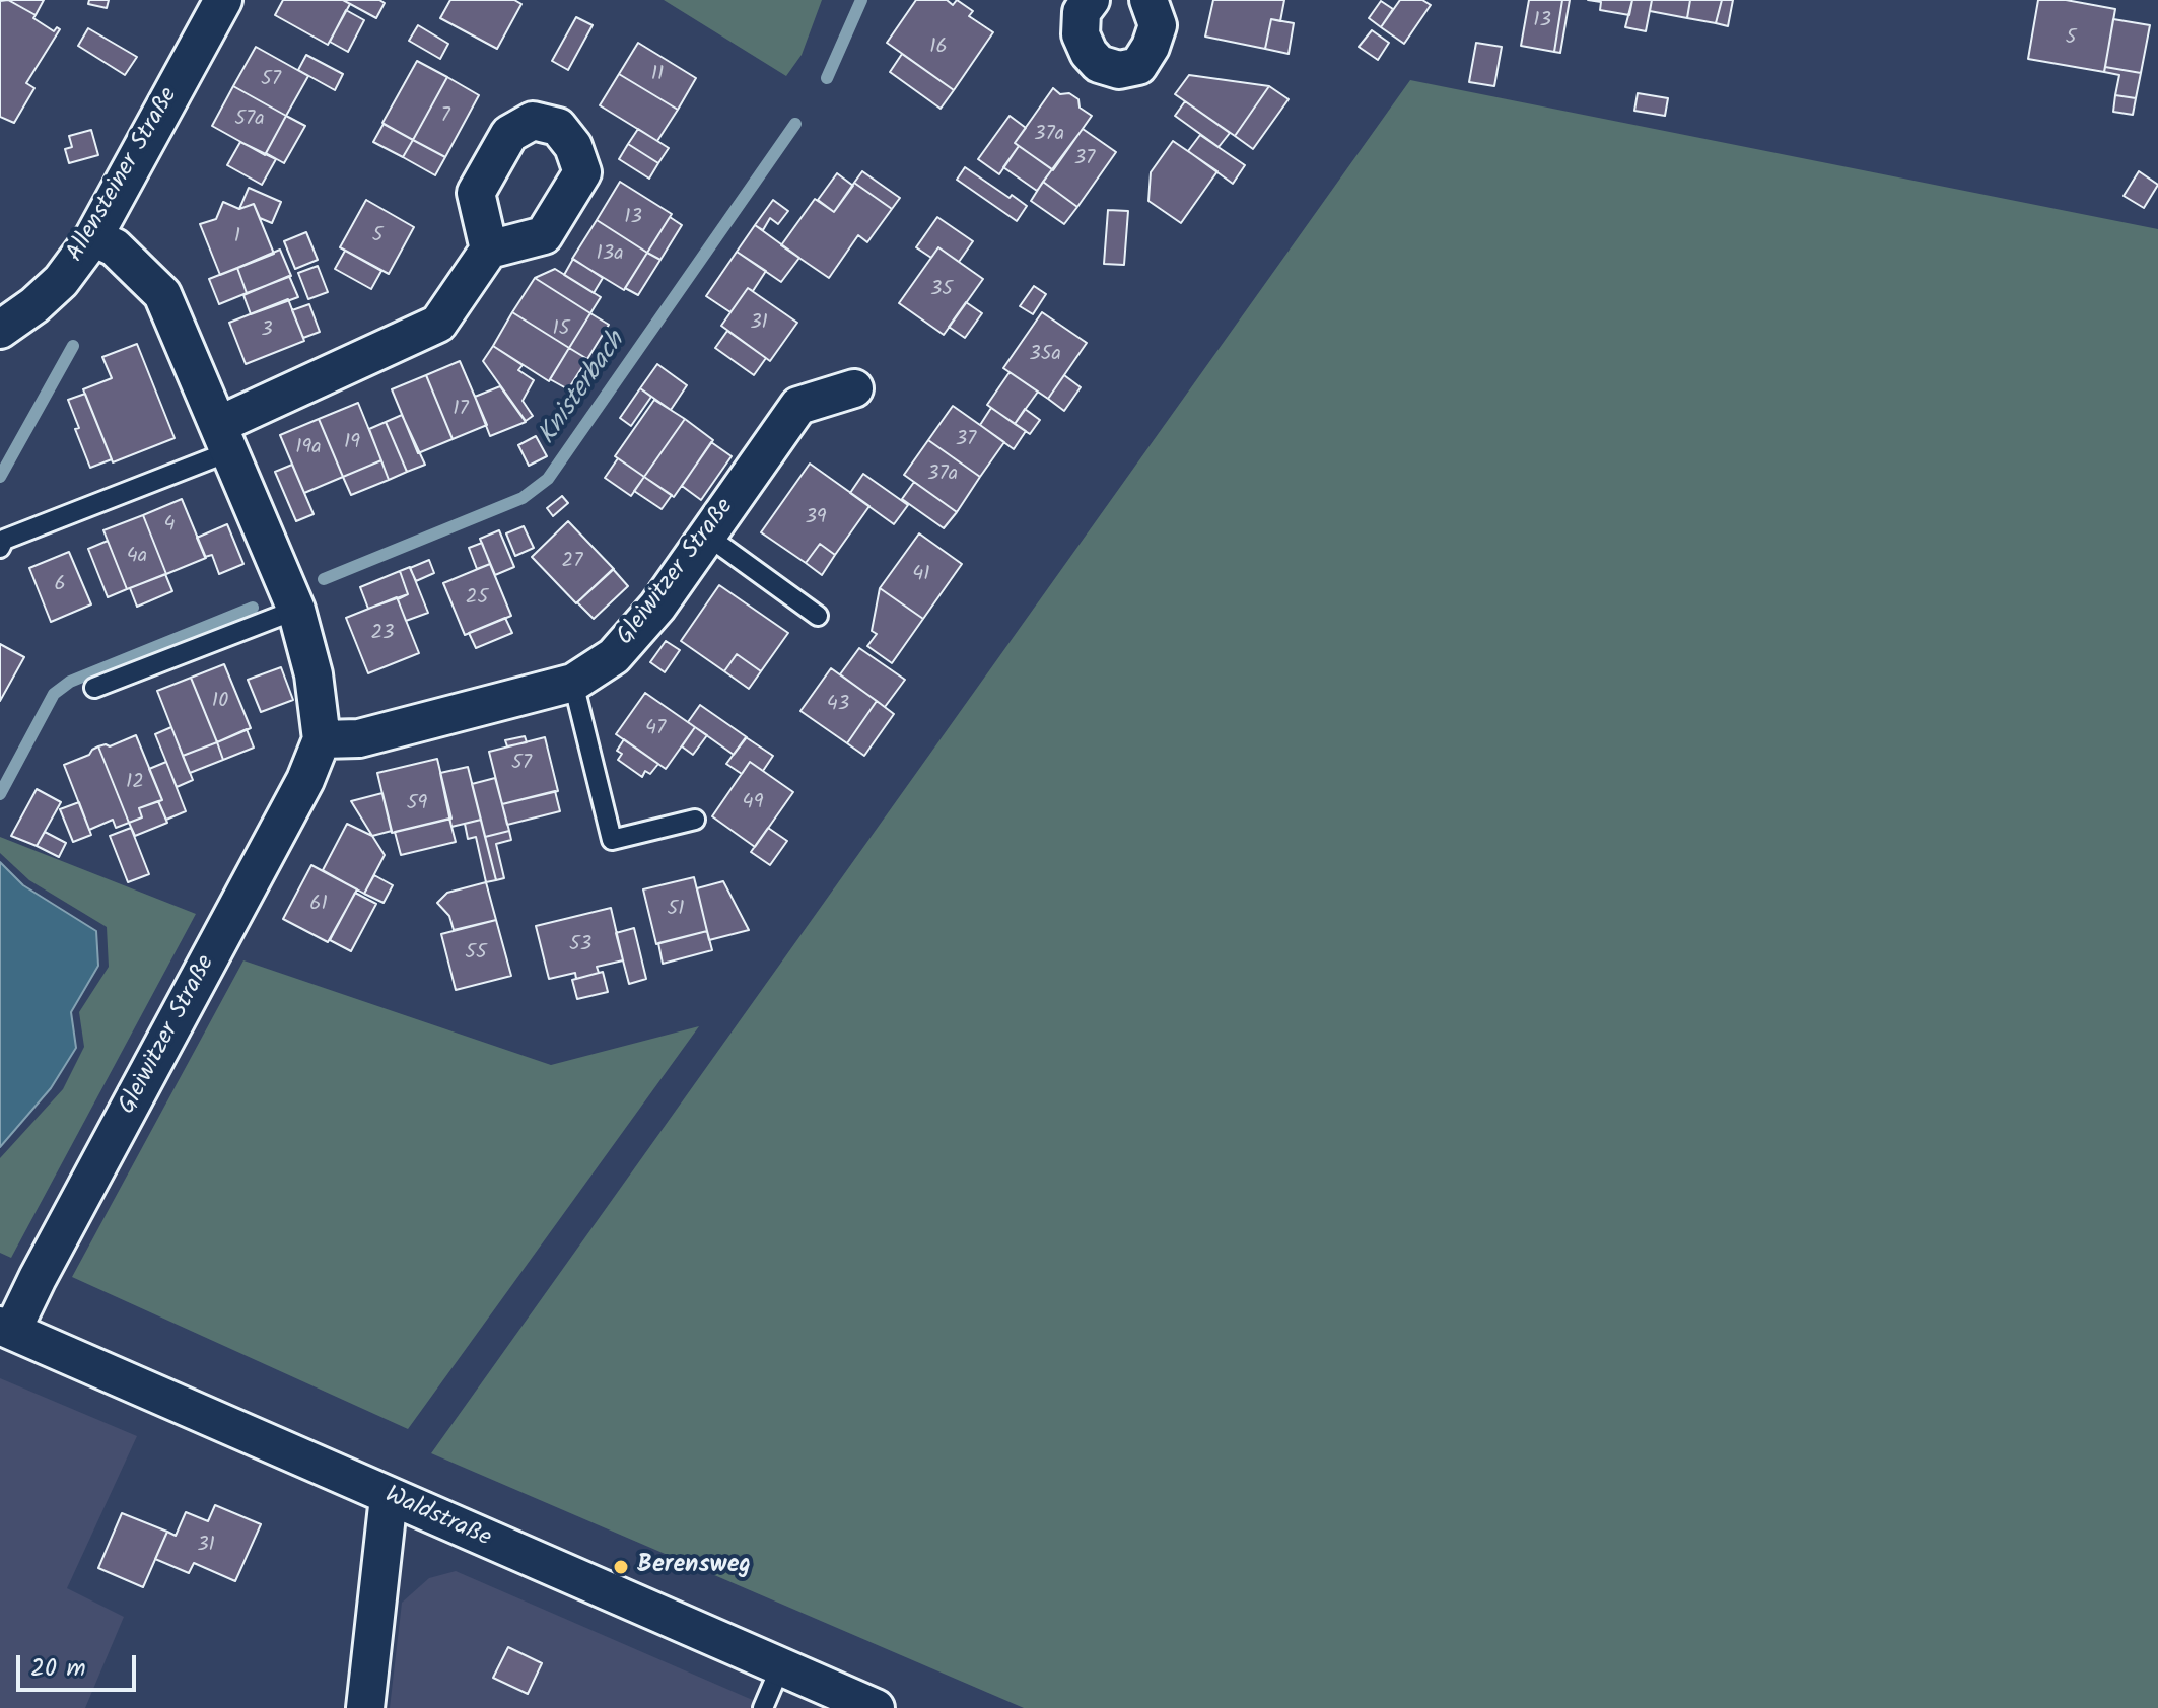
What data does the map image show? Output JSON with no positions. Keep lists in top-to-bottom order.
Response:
{
  "streets": {
    "street": ["Allensteiner Straße", "Gleiwitzer Straße", "Waldstraße"]
  },
  "crossings": [
    ["Allensteiner Straße", "Gleiwitzer Straße"],
    ["Gleiwitzer Straße", "Waldstraße"]
  ],
  "water": ["Knisterbach"],
  "places": ["Berensweg"],
  "house_numbers": [
    "13",
    "5",
    "16",
    "11",
    "57",
    "7",
    "57a",
    "37a",
    "37",
    "13",
    "5",
    "1",
    "13a",
    "35",
    "31",
    "15",
    "3",
    "35a",
    "17",
    "37",
    "19",
    "19a",
    "37a",
    "39",
    "4",
    "4a",
    "27",
    "41",
    "6",
    "25",
    "23",
    "10",
    "43",
    "47",
    "57",
    "12",
    "49",
    "59",
    "61",
    "51",
    "53",
    "55",
    "31"
  ],
  "scale_bar": "20 m"
}
